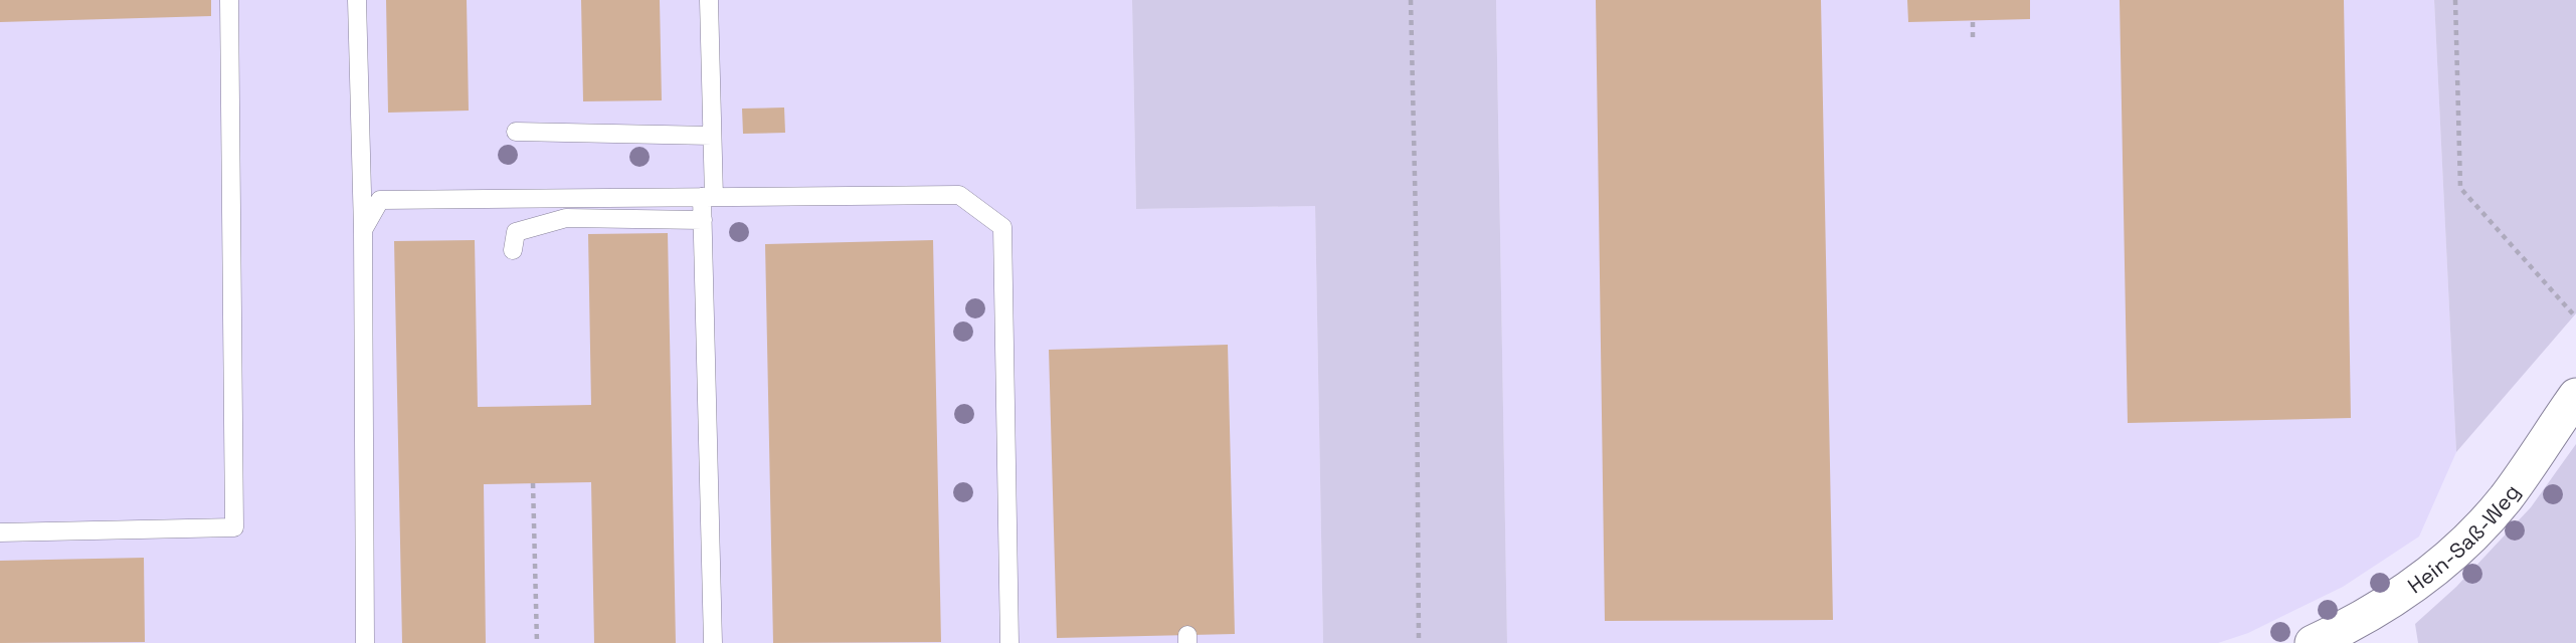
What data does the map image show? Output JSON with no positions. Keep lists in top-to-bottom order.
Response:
{
  "streets": {
    "street": ["Hein-Saß-Weg"]
  }
}
